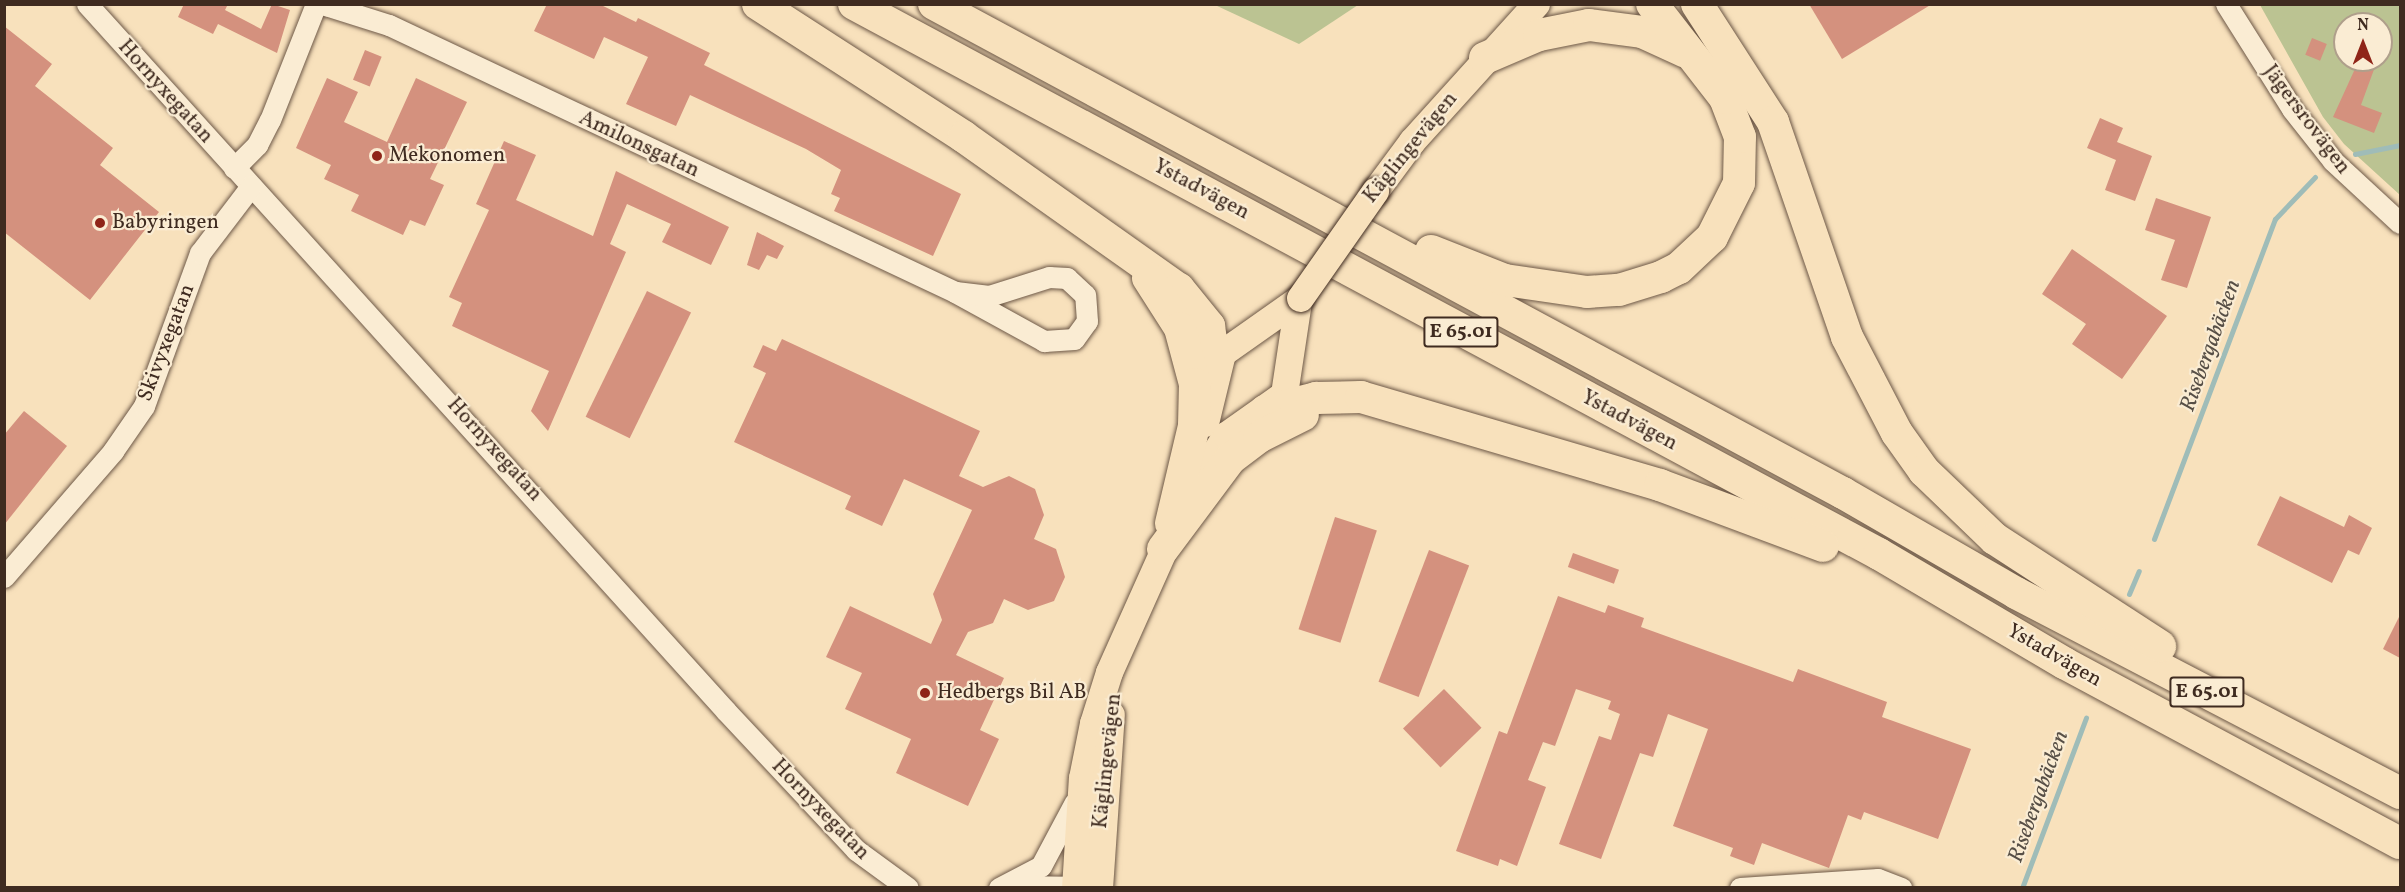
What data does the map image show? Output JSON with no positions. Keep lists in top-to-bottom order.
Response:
{
  "streets": {
    "highway": ["Ystadvägen", "E 65.01"],
    "main road": ["Käglingevägen"],
    "street": [
      "Hornyxegatan",
      "Jägersrovägen",
      "Amilonsgatan",
      "Skivyxegatan"
    ]
  },
  "crossings": [
    ["Hornyxegatan", "Skivyxegatan"]
  ],
  "water": ["Risebergabäcken"],
  "places": ["Mekonomen", "Babyringen", "Hedbergs Bil AB"],
  "north": "top"
}
